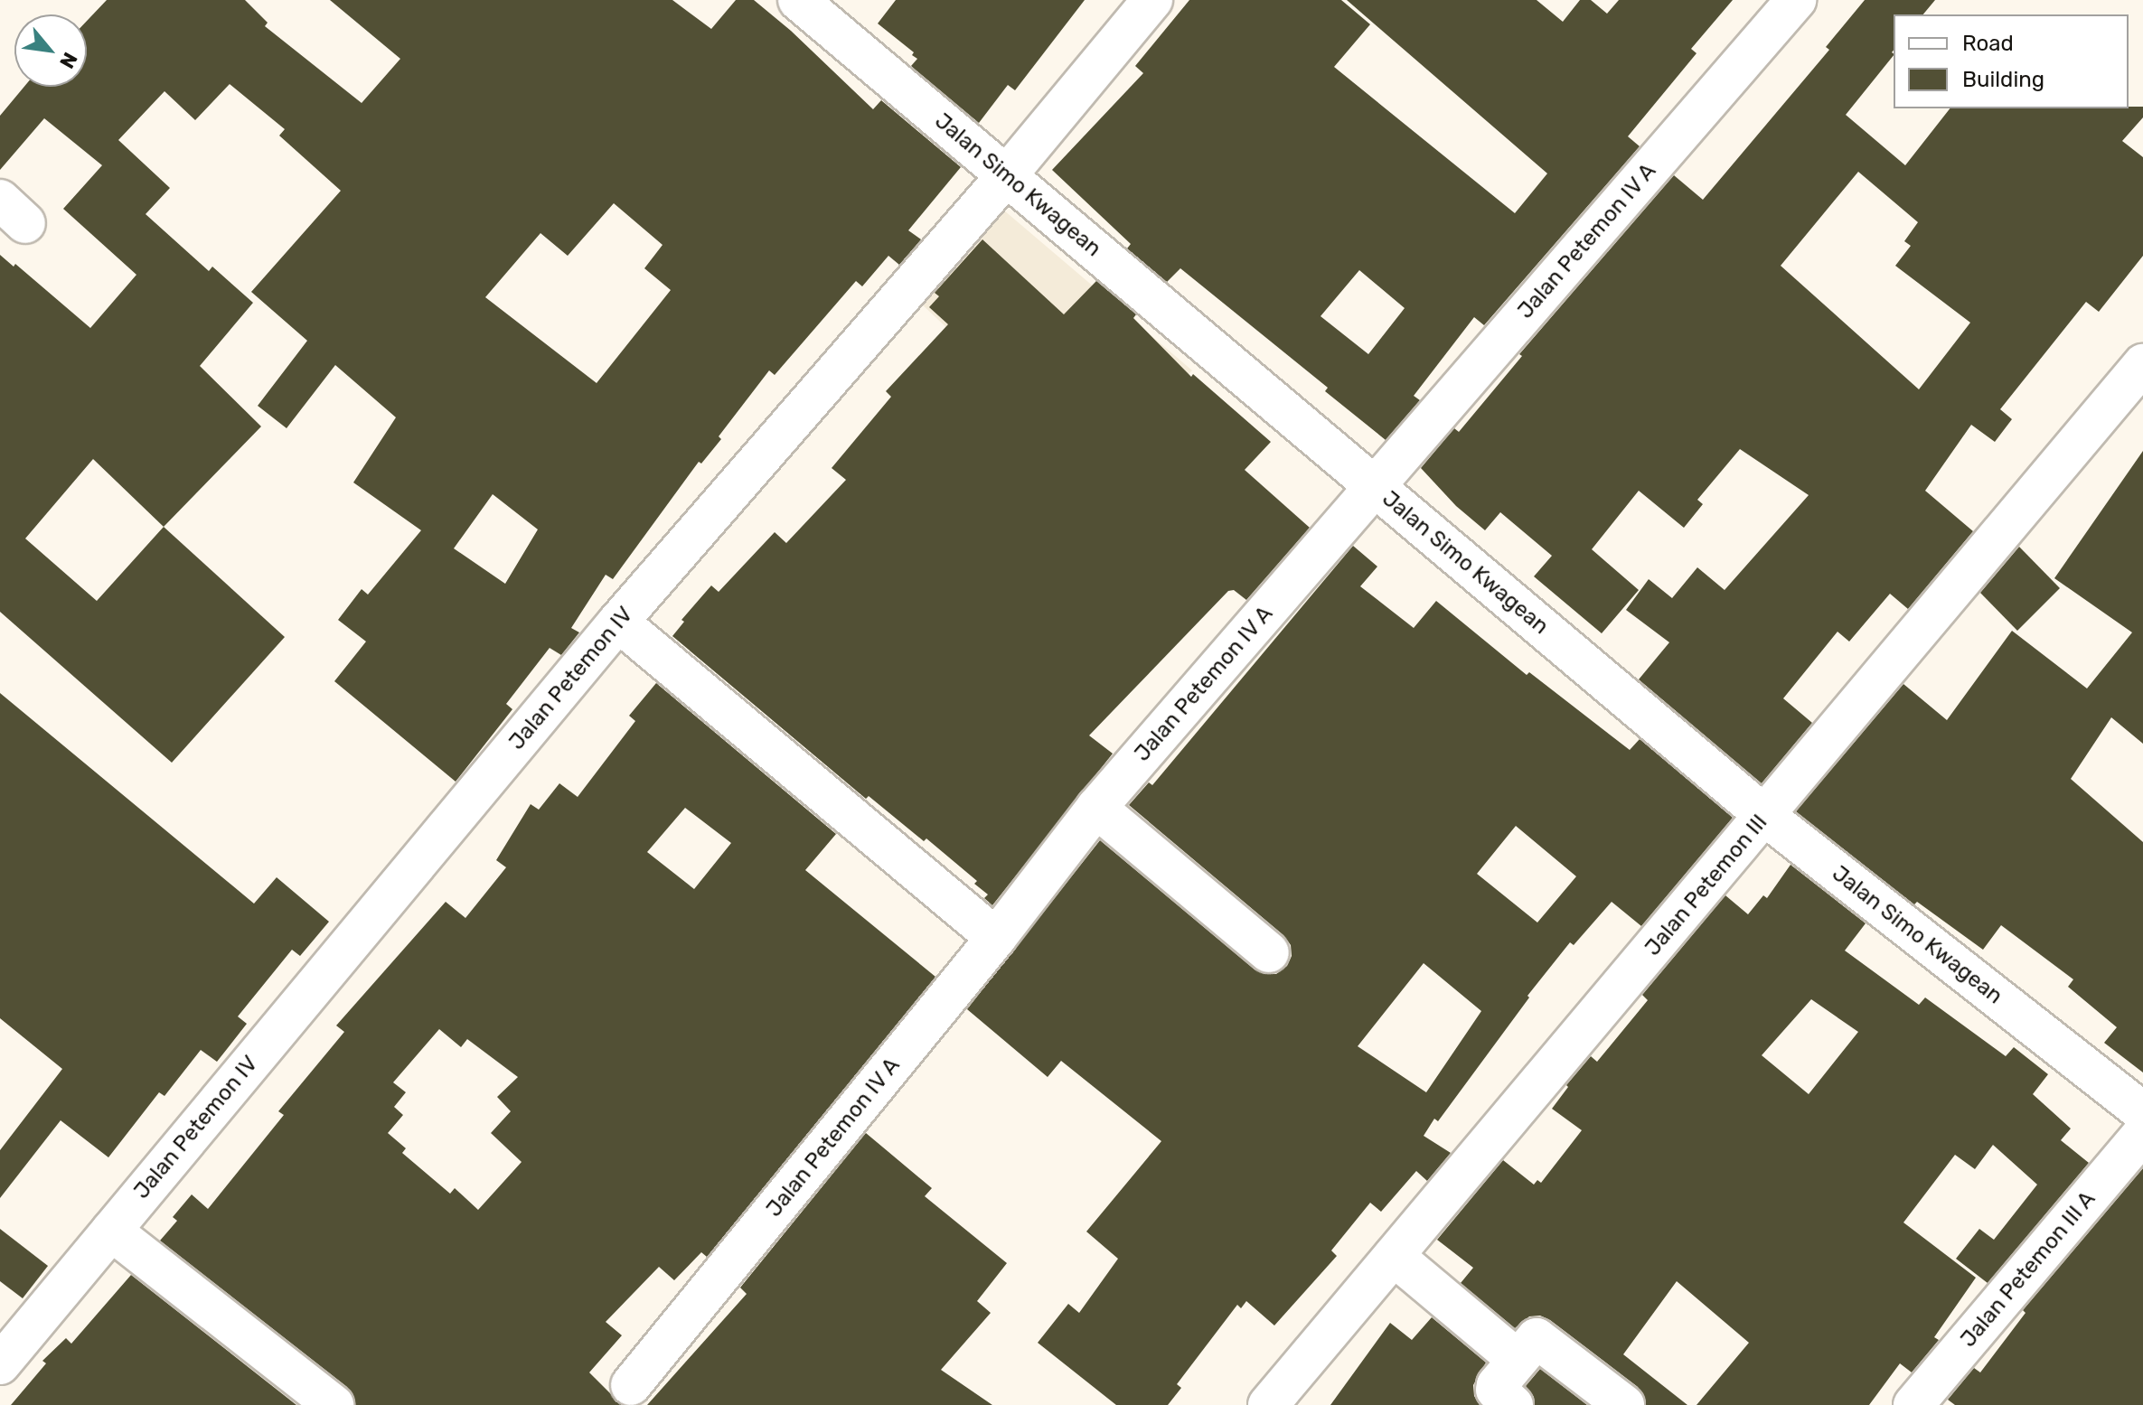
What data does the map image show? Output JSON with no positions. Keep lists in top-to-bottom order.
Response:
{
  "streets": {
    "street": [
      "Jalan Simo Kwagean",
      "Jalan Petemon IV A",
      "Jalan Petemon IV",
      "Jalan Petemon III",
      "Jalan Petemon III A"
    ]
  },
  "crossings": [
    ["Jalan Simo Kwagean", "Jalan Petemon IV A"],
    ["Jalan Simo Kwagean", "Jalan Petemon IV"],
    ["Jalan Simo Kwagean", "Jalan Petemon III"]
  ],
  "legend": ["Road", "Building"],
  "north": "bottom right"
}
